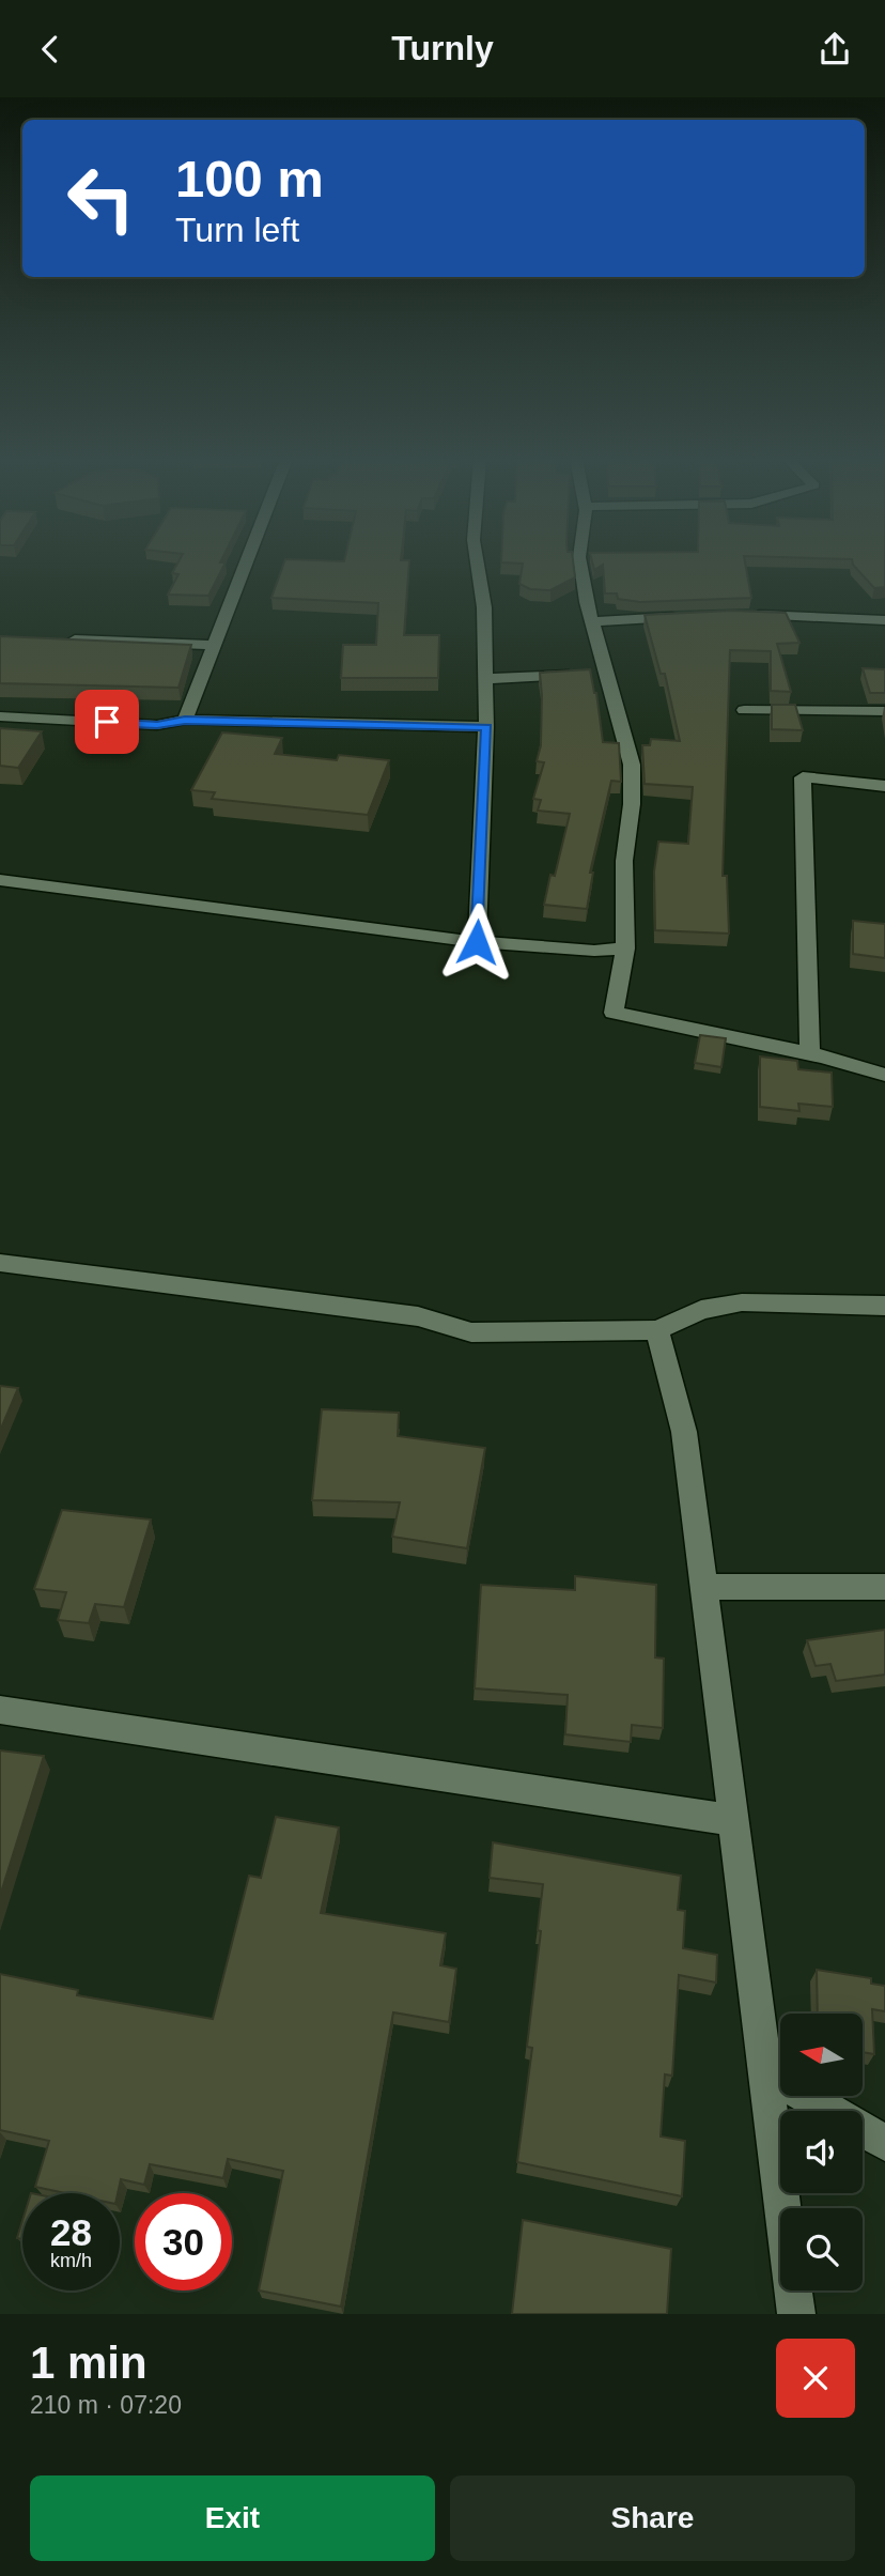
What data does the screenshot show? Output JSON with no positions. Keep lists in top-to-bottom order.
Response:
{
  "north": "left",
  "page": {
    "header": "Turnly",
    "turn": ["100 m", "Turn left"],
    "speed": "28 km/h",
    "limit": "30",
    "heading": ["1 min", "210 m · 07:20"],
    "buttons": ["Exit", "Share"]
  }
}
